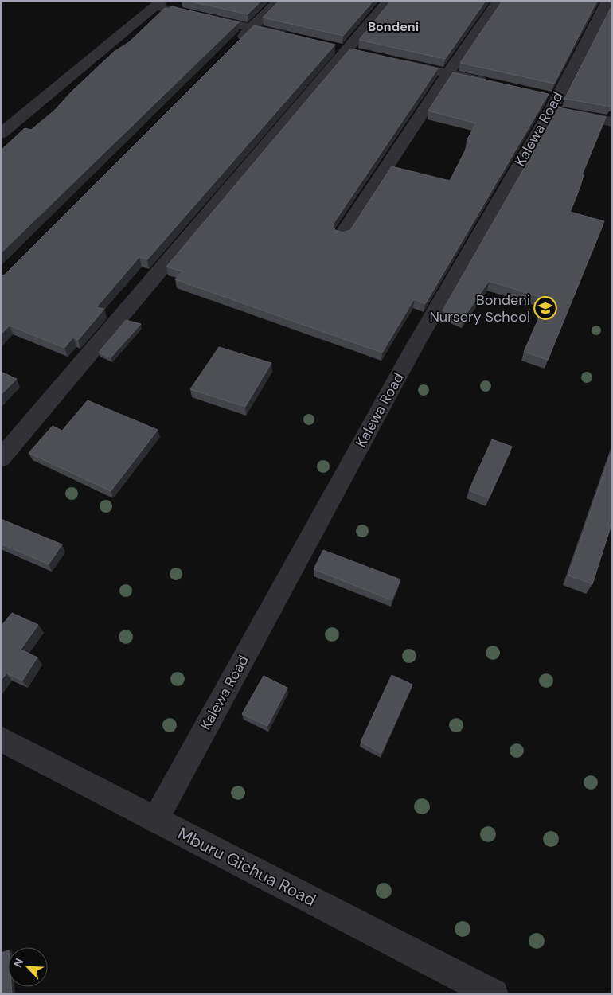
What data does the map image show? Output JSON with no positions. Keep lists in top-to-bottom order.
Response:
{
  "streets": {
    "street": ["Kalewa Road", "Mburu Gichua Road"]
  },
  "crossings": [
    ["Kalewa Road", "Mburu Gichua Road"]
  ],
  "districts": ["Bondeni"],
  "places": {
    "school or university": ["Bondeni Nursery School"]
  },
  "north": "top left"
}
